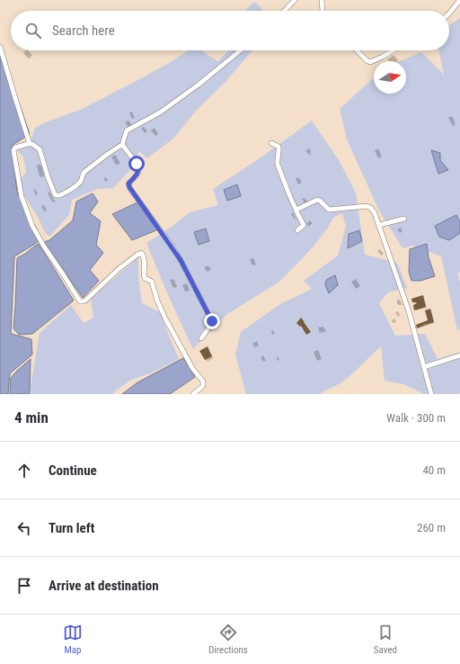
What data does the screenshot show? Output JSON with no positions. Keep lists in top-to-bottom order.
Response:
{
  "north": "right",
  "page": {
    "search": "Search here",
    "heading": ["4 min", "Walk · 300 m"],
    "list": [
      ["Continue", "40 m"],
      ["Turn left", "260 m"],
      "Arrive at destination"
    ],
    "nav": ["Map", "Directions", "Saved"]
  }
}
